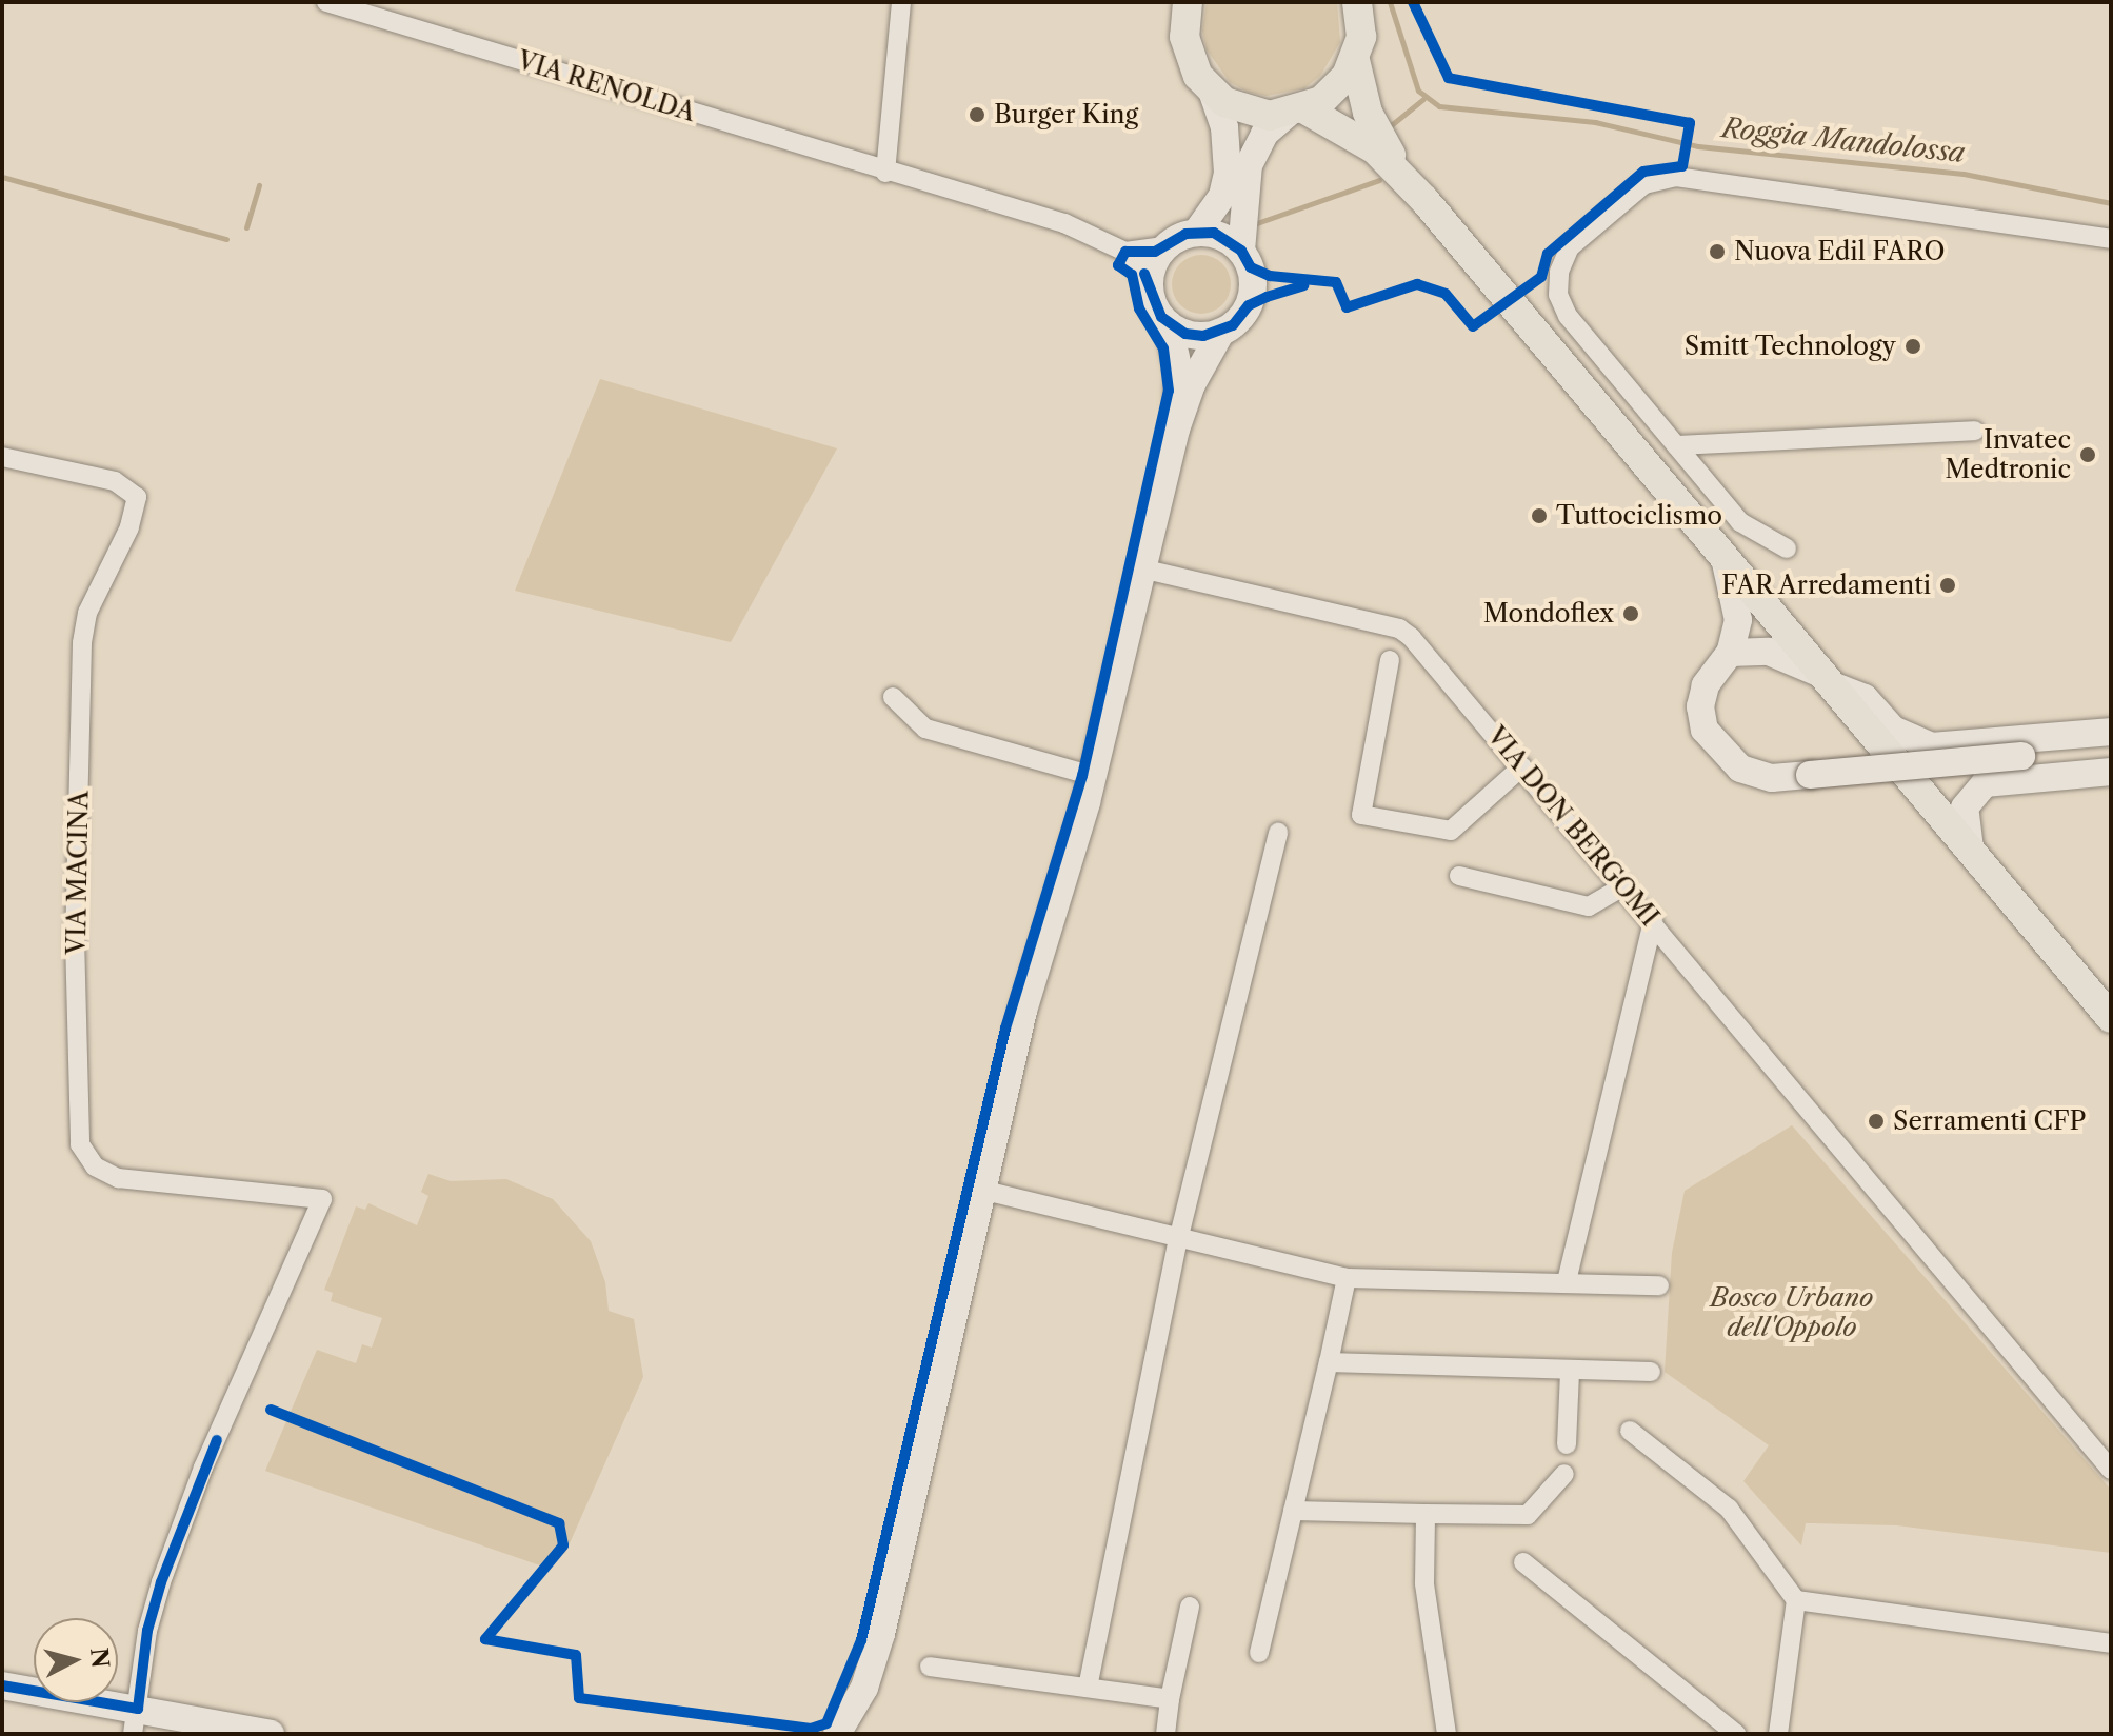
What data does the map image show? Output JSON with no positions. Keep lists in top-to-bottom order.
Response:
{
  "streets": {
    "street": ["VIA RENOLDA", "VIA DON BERGOMI", "VIA MACINA"]
  },
  "water": ["Roggia Mandolossa"],
  "parks": ["Bosco Urbano dell'Oppolo"],
  "places": [
    "Burger King",
    "Nuova Edil FARO",
    "Smitt Technology",
    "Invatec Medtronic",
    "Tuttociclismo",
    "FAR Arredamenti",
    "Mondoflex",
    "Serramenti CFP"
  ],
  "north": "right"
}
